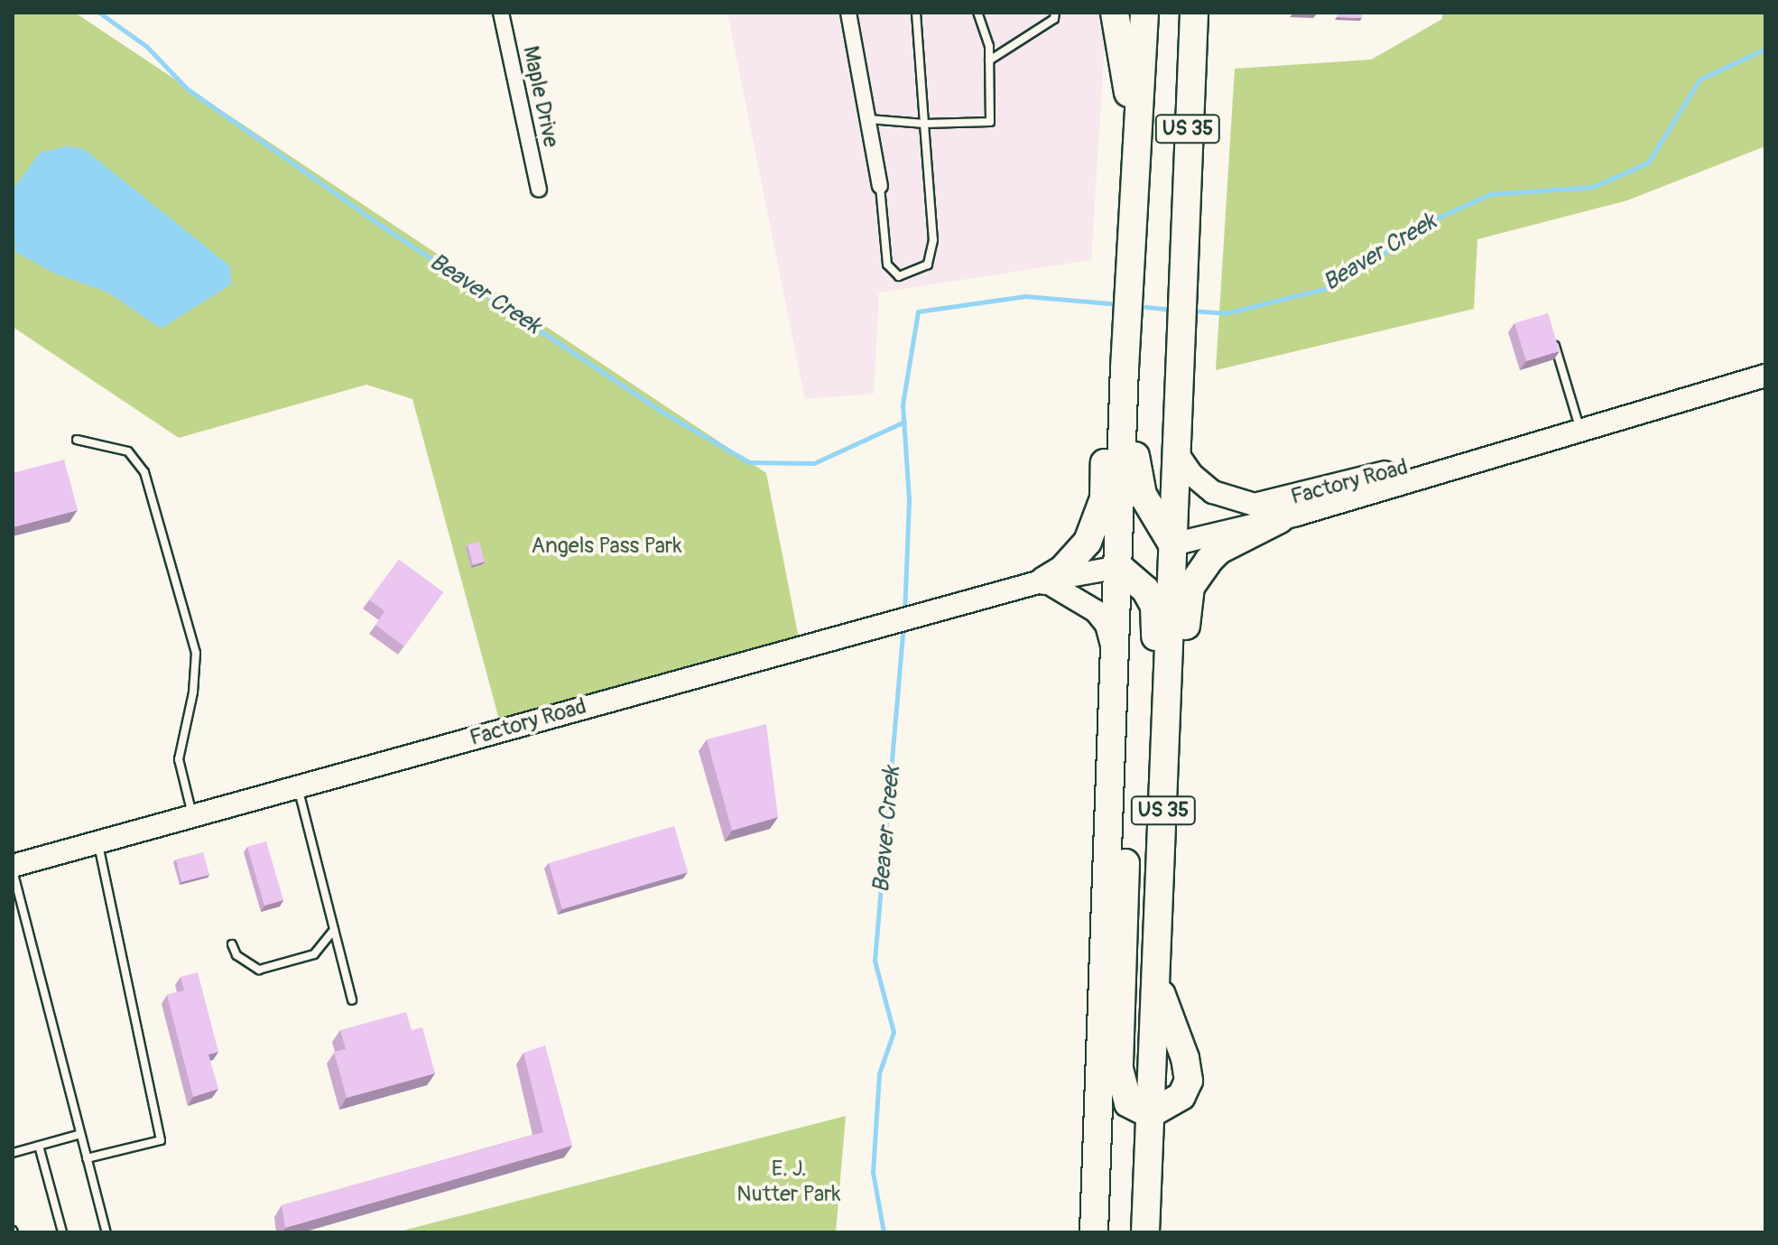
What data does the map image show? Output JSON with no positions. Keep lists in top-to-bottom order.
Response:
{
  "streets": {
    "highway": ["US 35"],
    "street": ["Maple Drive", "Factory Road"]
  },
  "crossings": [
    ["US 35", "Factory Road"]
  ],
  "water": ["Beaver Creek"],
  "parks": ["Angels Pass Park", "E. J. Nutter Park"]
}
